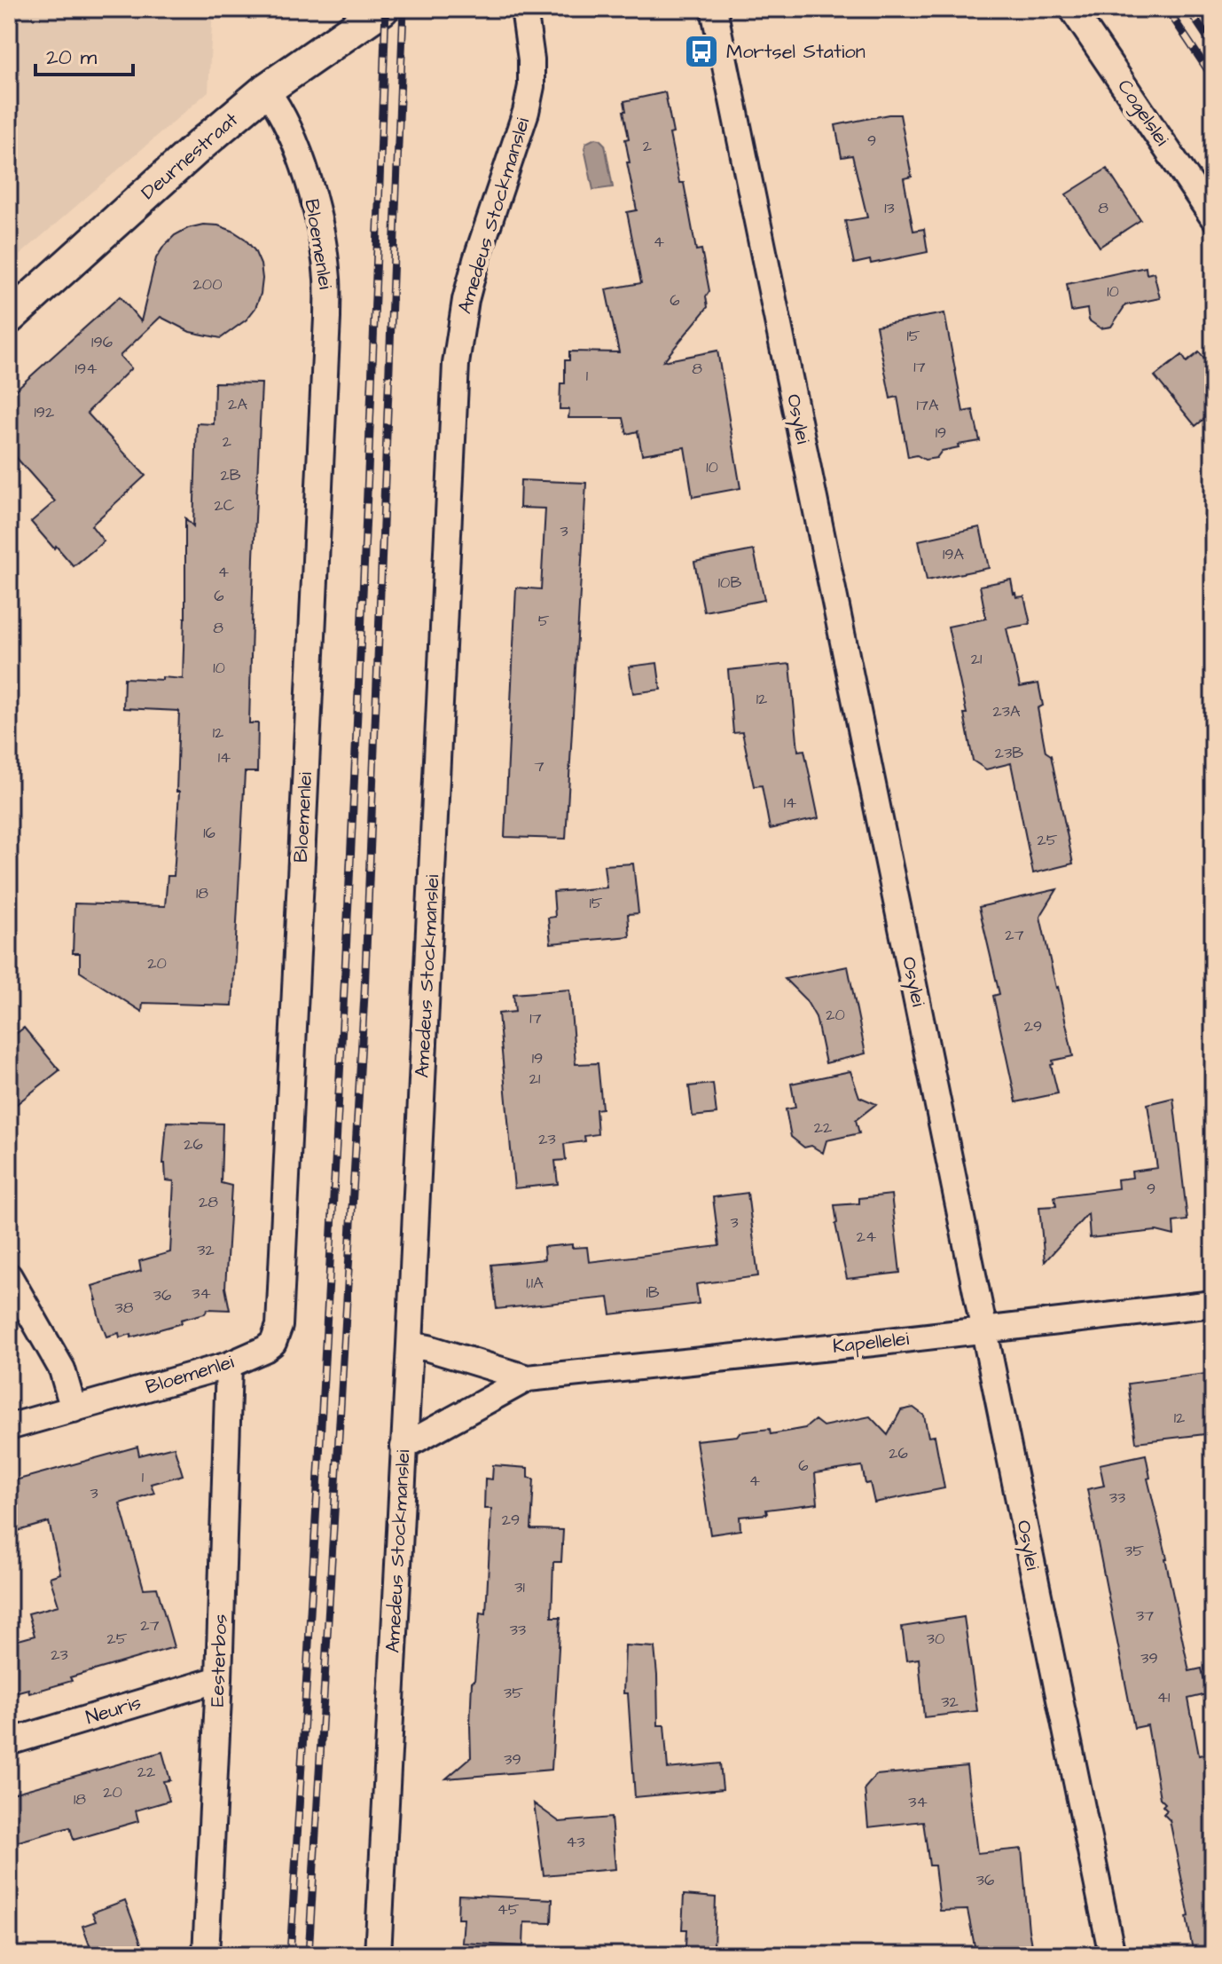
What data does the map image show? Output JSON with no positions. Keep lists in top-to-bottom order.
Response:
{
  "streets": {
    "street": [
      "Cogelslei",
      "Deurnestraat",
      "Amedeus Stockmanslei",
      "Bloemenlei",
      "Osylei",
      "Kapellelei",
      "Eesterbos",
      "Neuris"
    ]
  },
  "crossings": [
    ["Deurnestraat", "Bloemenlei"],
    ["Amedeus Stockmanslei", "Kapellelei"],
    ["Bloemenlei", "Eesterbos"],
    ["Osylei", "Kapellelei"],
    ["Eesterbos", "Neuris"]
  ],
  "places": {
    "bus stop": ["Mortsel Station"]
  },
  "house_numbers": [
    "9",
    "2",
    "13",
    "8",
    "4",
    "200",
    "10",
    "6",
    "15",
    "196",
    "17",
    "194",
    "8",
    "1",
    "2A",
    "17A",
    "192",
    "19",
    "2",
    "10",
    "2B",
    "2C",
    "3",
    "19A",
    "4",
    "10B",
    "6",
    "5",
    "8",
    "21",
    "10",
    "12",
    "23A",
    "12",
    "23B",
    "14",
    "7",
    "14",
    "16",
    "25",
    "18",
    "15",
    "27",
    "20",
    "20",
    "17",
    "29",
    "19",
    "21",
    "22",
    "23",
    "26",
    "9",
    "28",
    "3",
    "24",
    "32",
    "1,1A",
    "1B",
    "34",
    "36",
    "38",
    "12",
    "26",
    "6",
    "1",
    "4",
    "3",
    "33",
    "29",
    "35",
    "31",
    "37",
    "27",
    "33",
    "25",
    "30",
    "23",
    "39",
    "35",
    "41",
    "32",
    "39",
    "22",
    "20",
    "18",
    "34",
    "43",
    "36",
    "45"
  ],
  "scale_bar": "20 m"
}
